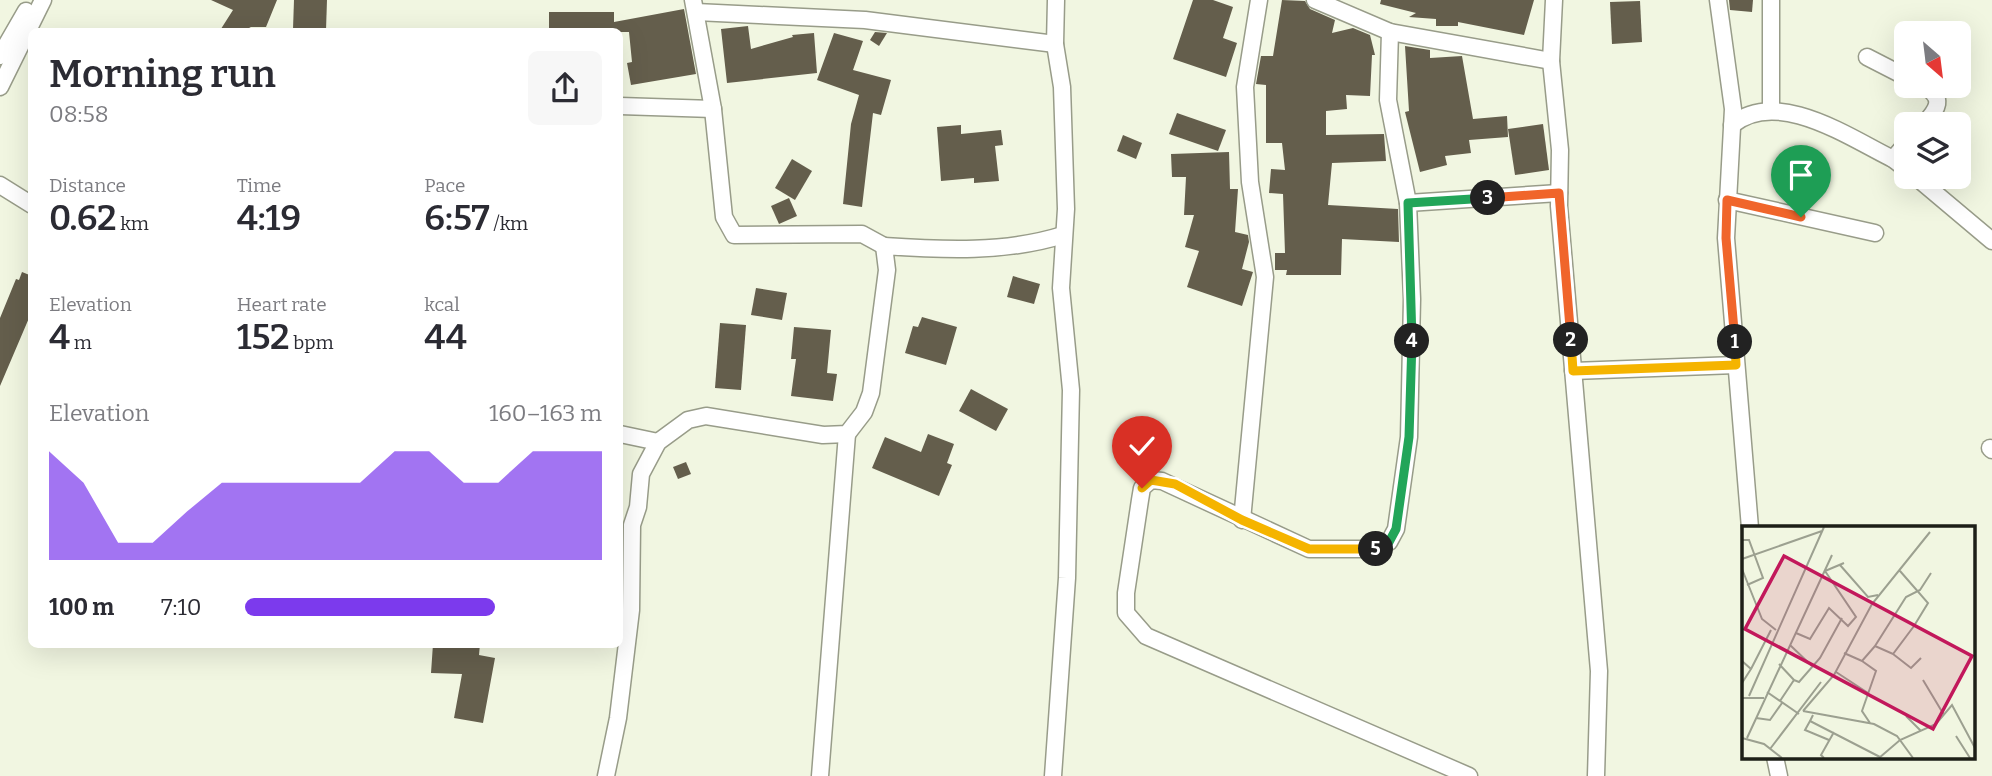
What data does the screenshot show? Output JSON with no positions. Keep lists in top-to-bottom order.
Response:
{
  "north": "bottom right",
  "page": {
    "heading": ["Morning run", "08:58"],
    "stats": [
      ["Distance", "0.62 km"],
      ["Time", "4:19"],
      ["Pace", "6:57 /km"],
      ["Elevation", "4 m"],
      ["Heart rate", "152 bpm"],
      ["kcal", "44"]
    ],
    "pins": [
      "3",
      "2",
      "4",
      "1",
      "5"
    ],
    "chart": ["Elevation", "160–163 m"],
    "list": [
      {
        "name": "100 m",
        "note": "7:10"
      }
    ]
  }
}
